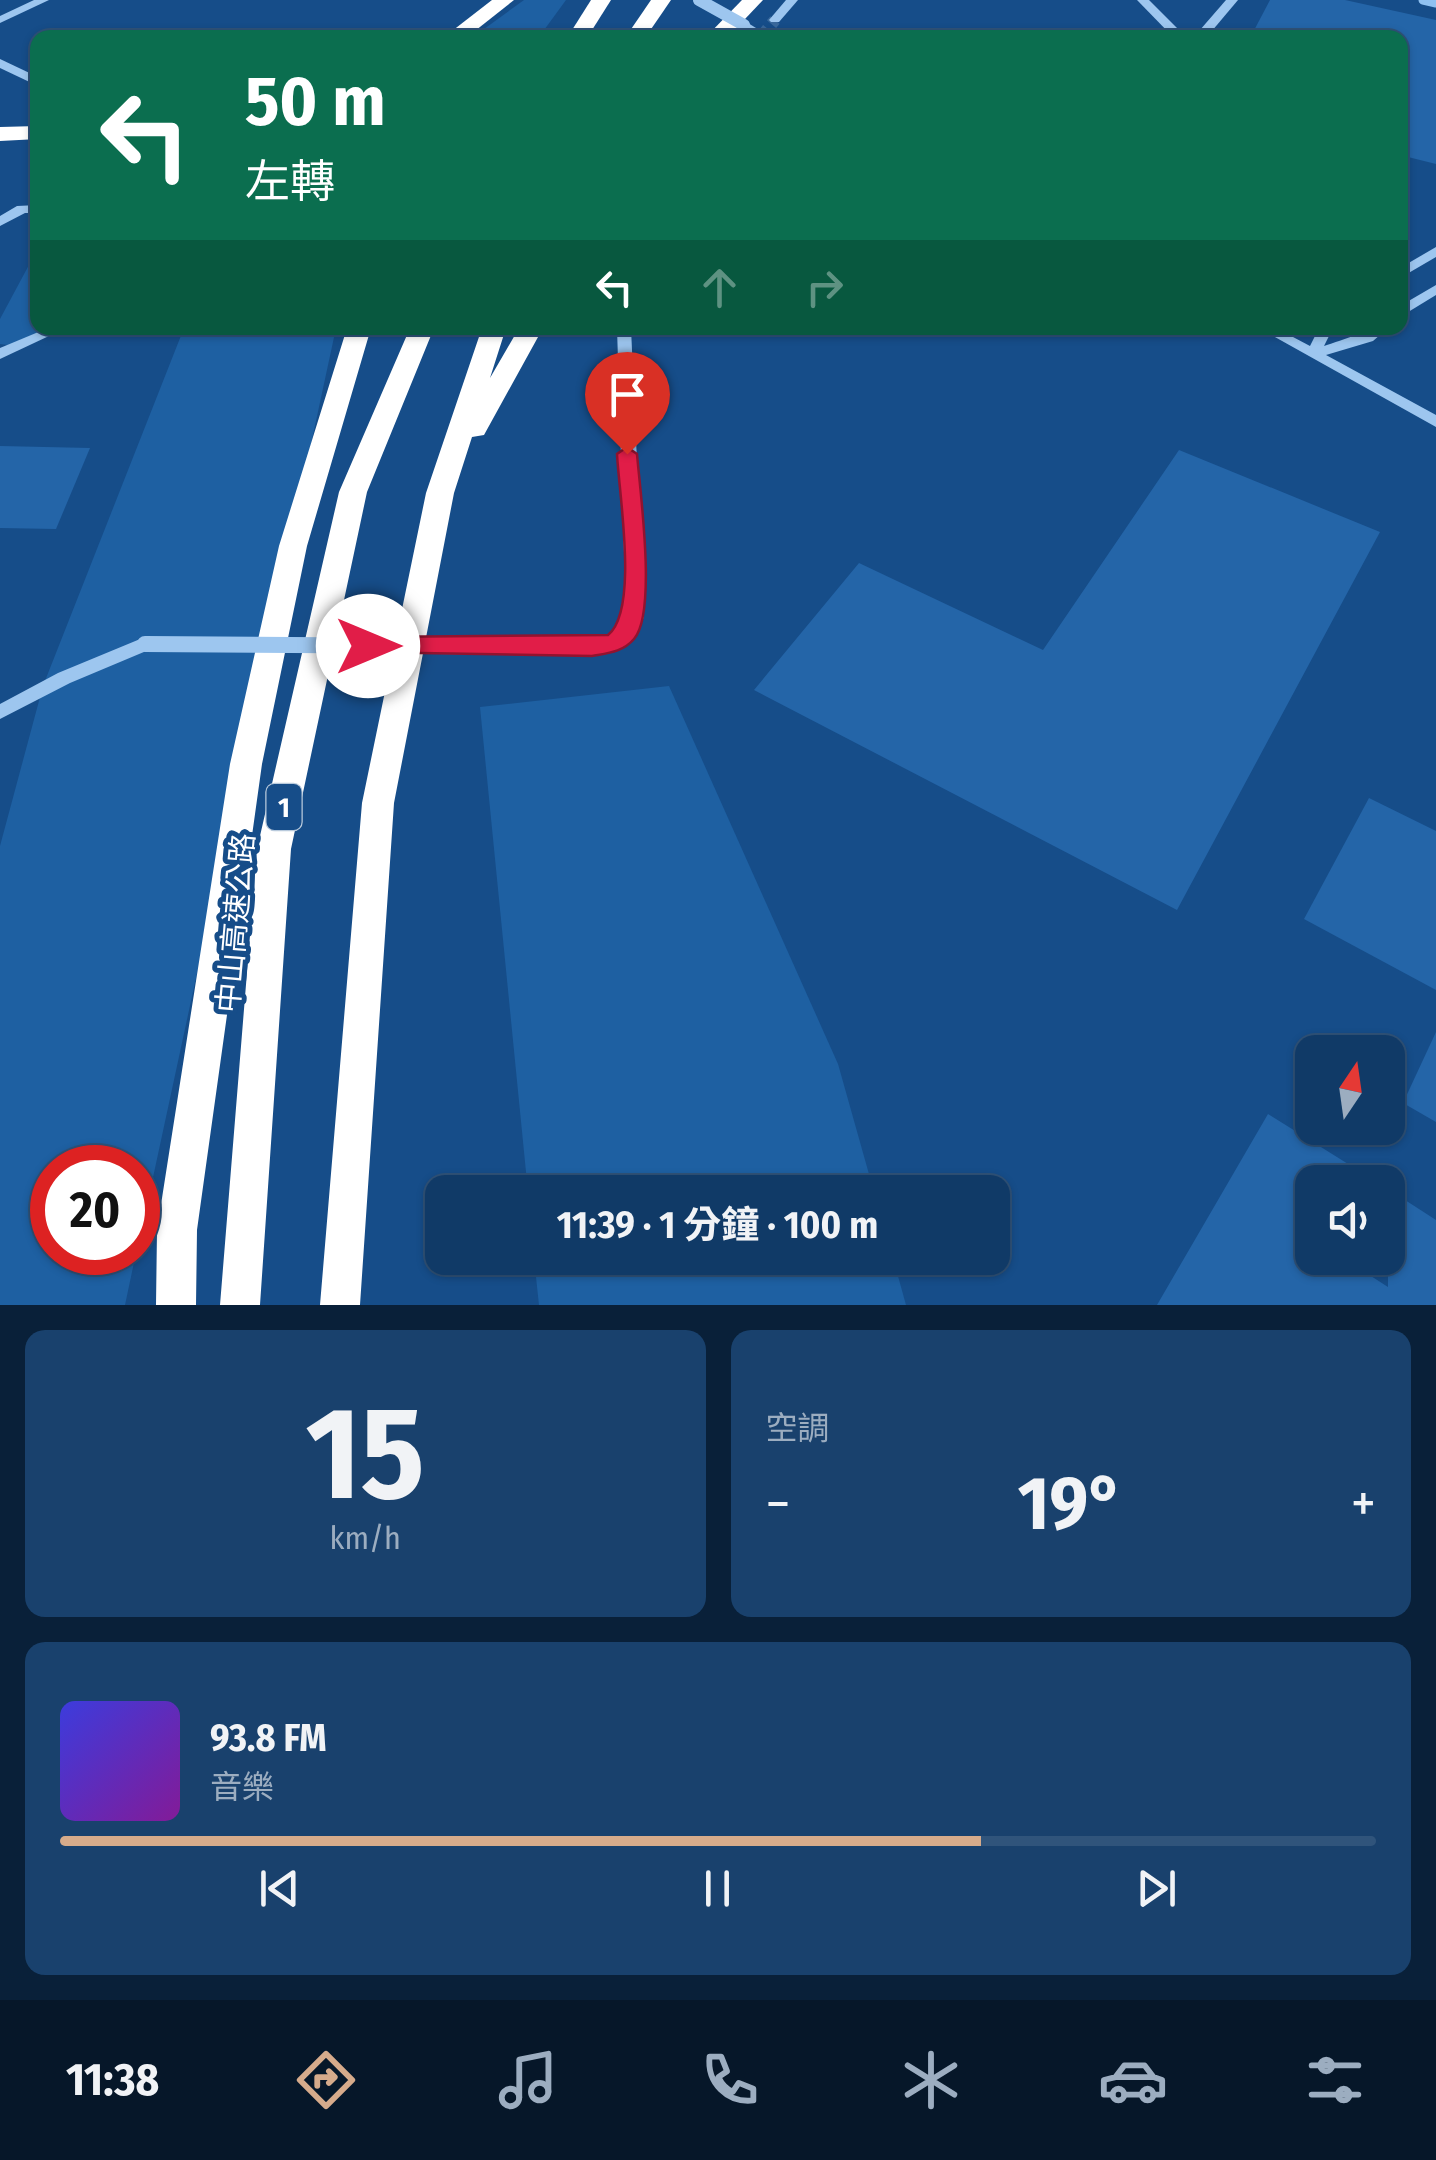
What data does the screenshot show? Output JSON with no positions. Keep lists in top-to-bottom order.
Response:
{
  "streets": {
    "highway": ["1", "中山高速公路"]
  },
  "north": "top",
  "page": {
    "turn": ["50 m", "左轉"],
    "limit": "20",
    "trip": "11:39 · 1 分鐘 · 100 m",
    "tile": [
      ["15", "km/h"],
      "空調"
    ],
    "heat": ["−", "19°", "+"],
    "song": ["93.8 FM", "音樂"],
    "tabs": "11:38"
  }
}
